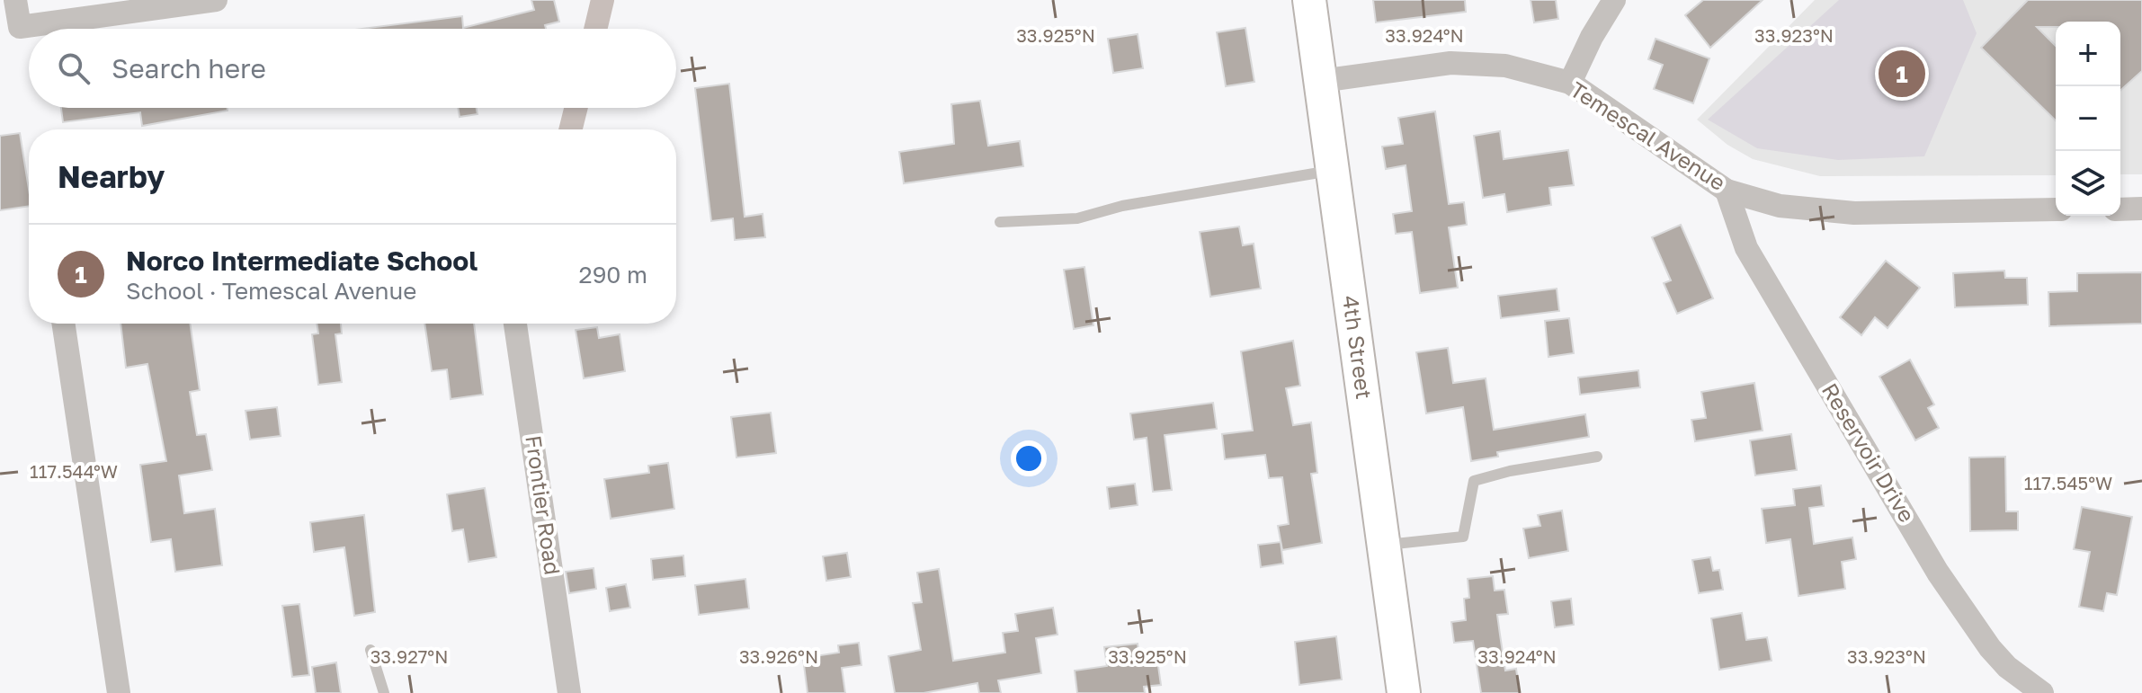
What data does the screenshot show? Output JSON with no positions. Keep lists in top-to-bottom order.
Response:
{
  "streets": {
    "street": [
      "Temescal Avenue",
      "4th Street",
      "Reservoir Drive",
      "Frontier Road"
    ]
  },
  "crossings": [
    ["Temescal Avenue", "4th Street"],
    ["Temescal Avenue", "Reservoir Drive"]
  ],
  "page": {
    "map_buttons": ["+", "−"],
    "search": "Search here",
    "pins": "1",
    "heading": "Nearby",
    "list": [
      {
        "mark": "1",
        "name": "Norco Intermediate School",
        "note": "School · Temescal Avenue",
        "value": "290 m"
      }
    ]
  },
  "coordinates": [
    "33.925°N",
    "33.924°N",
    "33.923°N",
    "117.544°W",
    "117.545°W",
    "33.927°N",
    "33.926°N"
  ]
}
